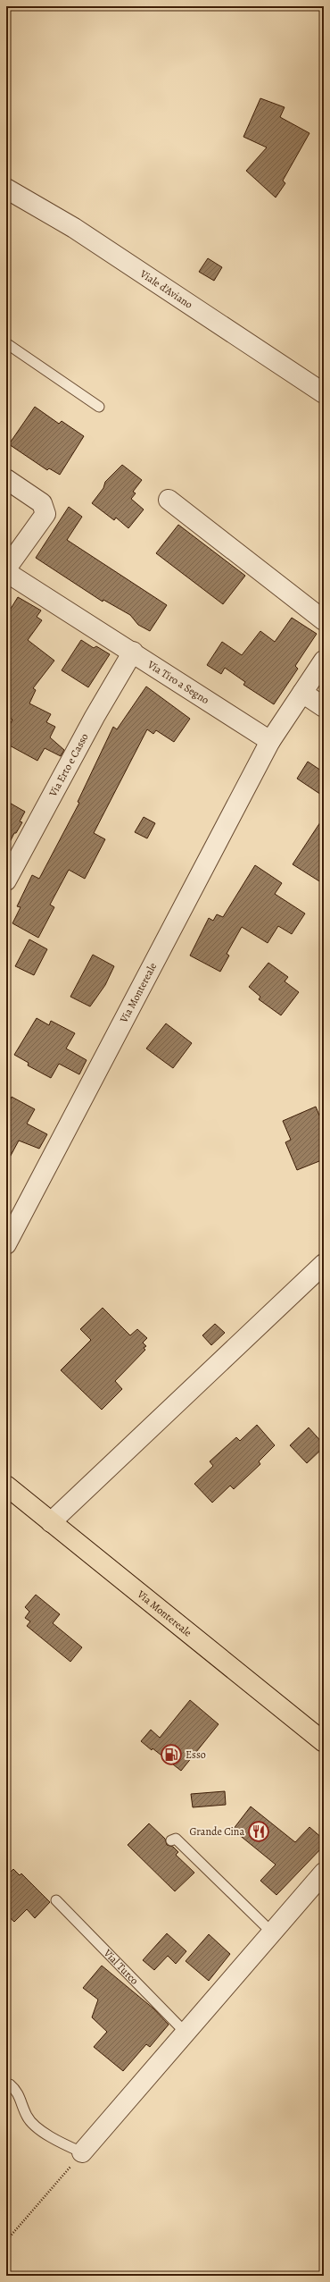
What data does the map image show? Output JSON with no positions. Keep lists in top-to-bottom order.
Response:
{
  "streets": {
    "main road": ["Via Montereale"],
    "street": ["Viale d'Aviano", "Via Tiro a Segno", "Via Erto e Casso"],
    "lane": ["Vial Turco"]
  },
  "crossings": [
    ["Via Tiro a Segno", "Via Erto e Casso"],
    ["Via Tiro a Segno", "Via Montereale"]
  ],
  "places": {
    "fuel station": ["Esso"],
    "restaurant": ["Grande Cina"]
  }
}
